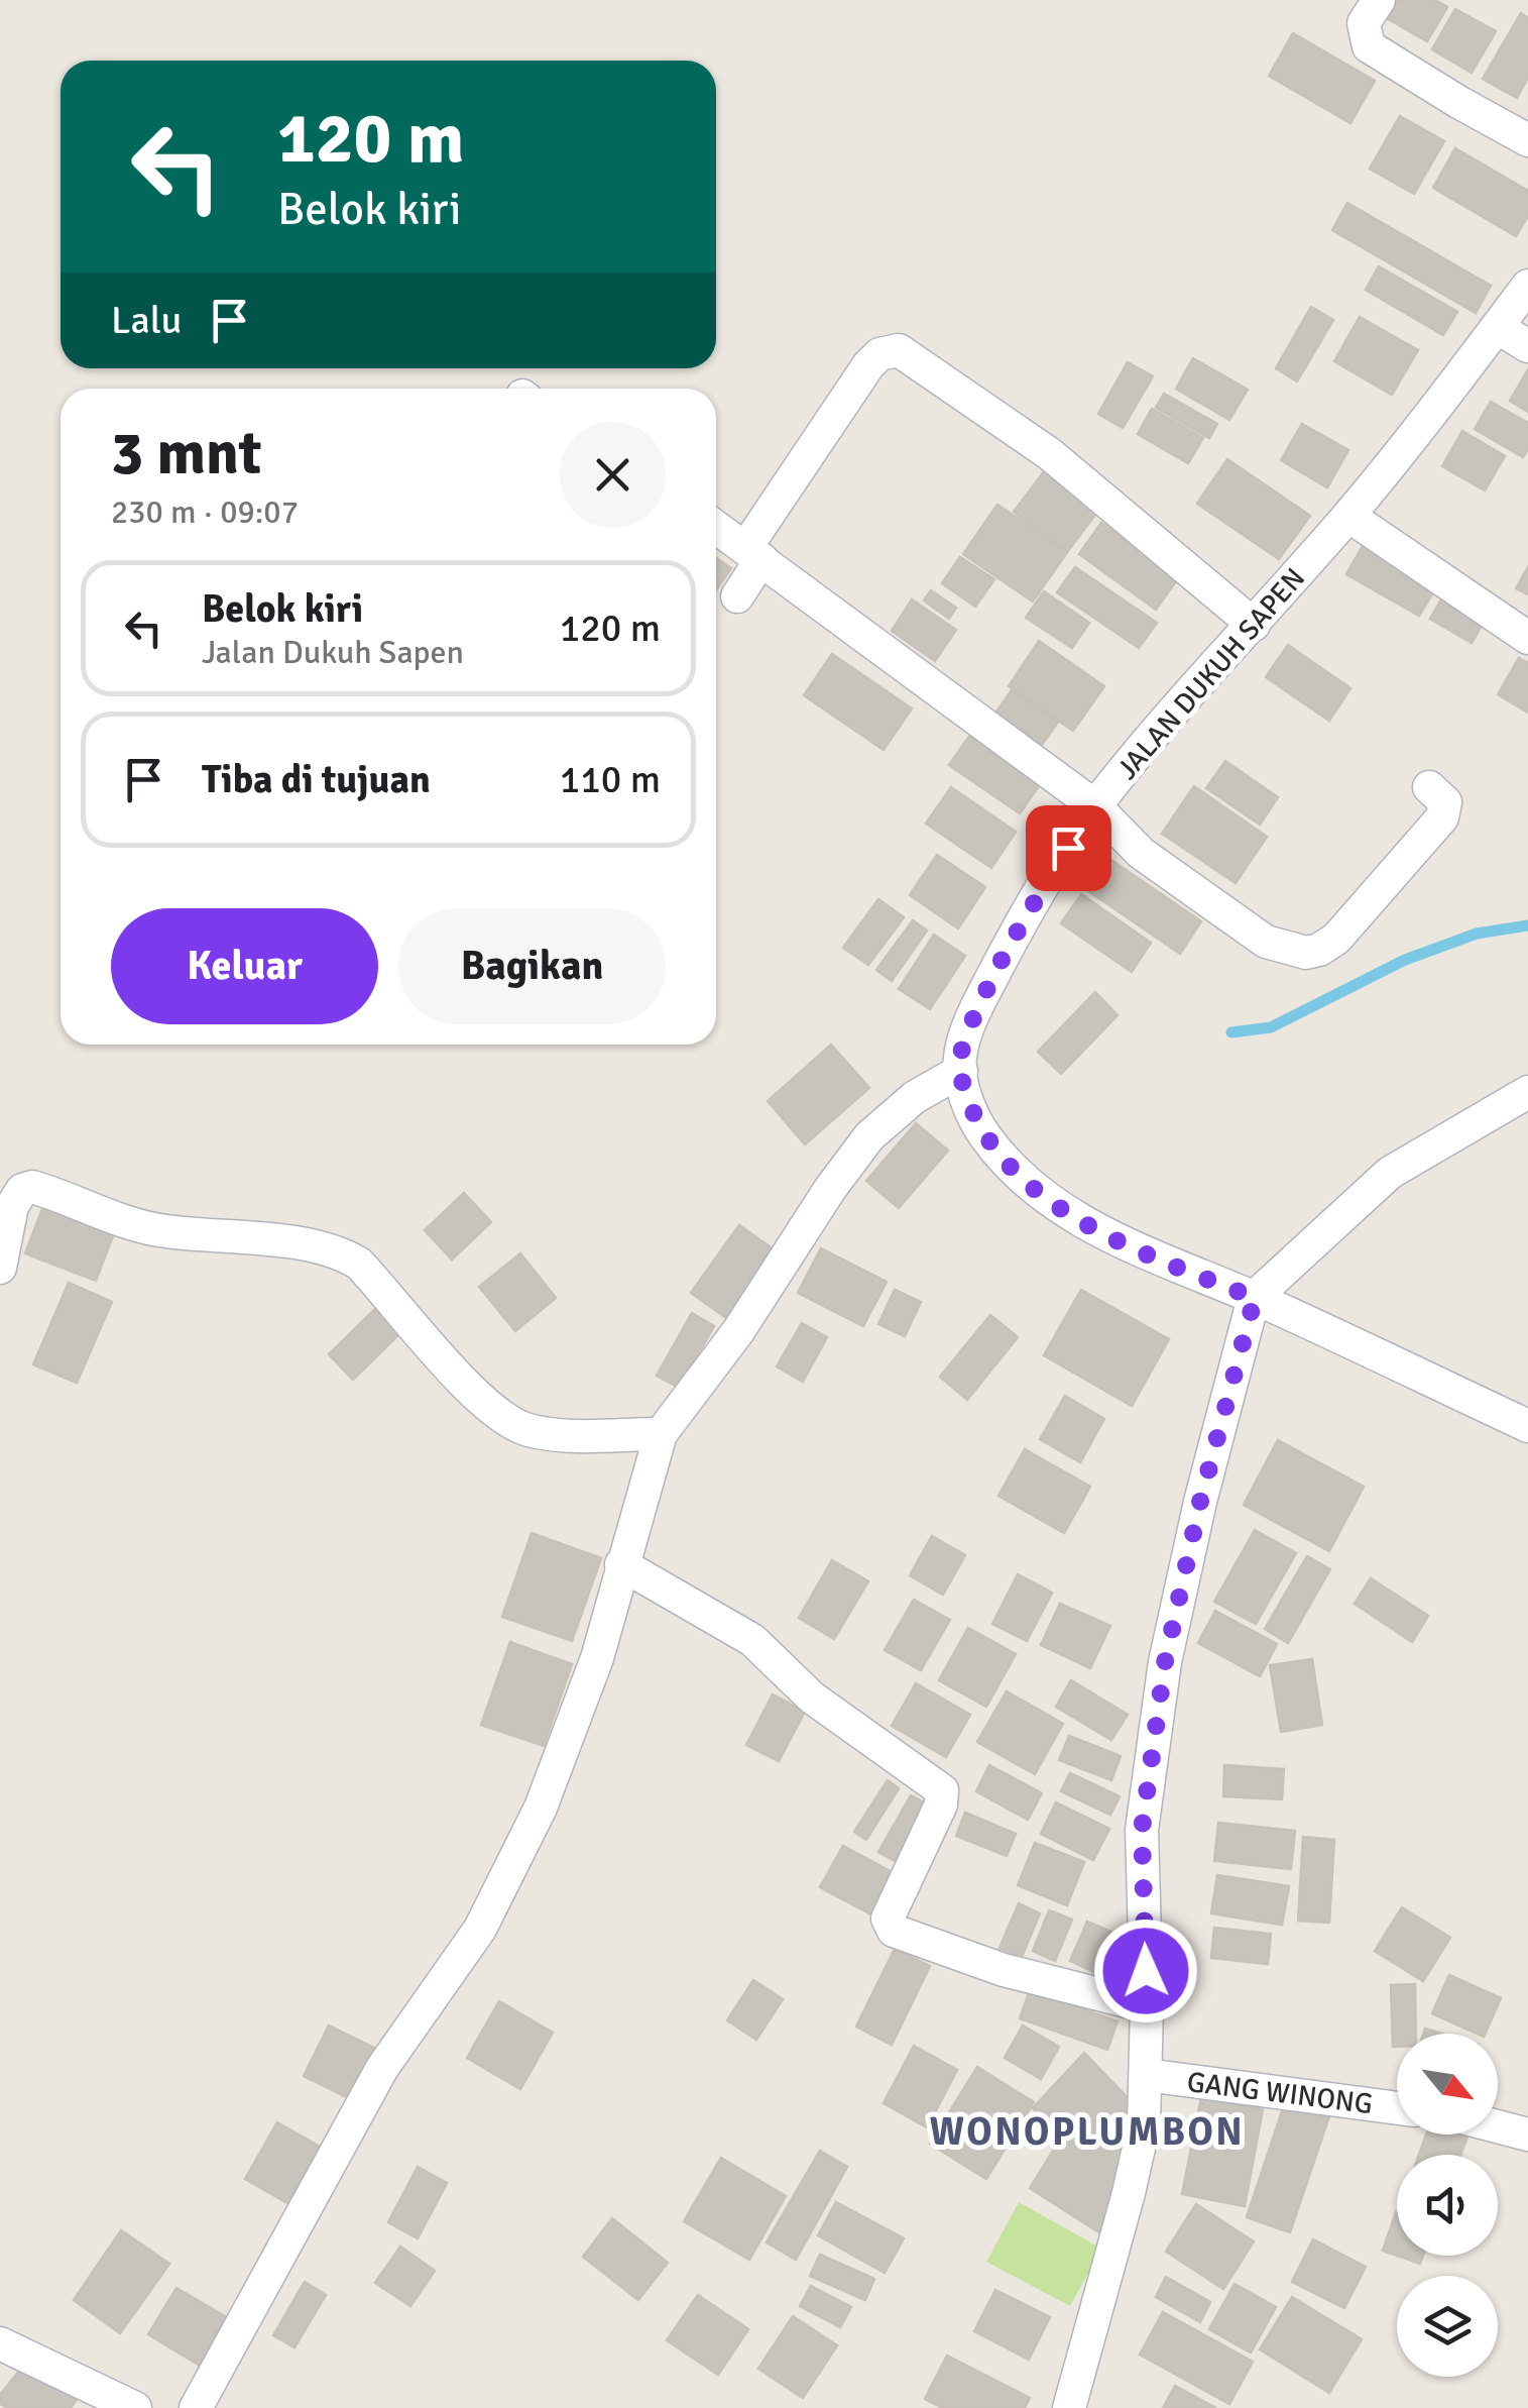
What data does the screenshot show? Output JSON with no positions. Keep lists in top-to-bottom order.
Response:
{
  "streets": {
    "street": ["JALAN DUKUH SAPEN", "GANG WINONG"]
  },
  "districts": ["WONOPLUMBON"],
  "north": "bottom right",
  "page": {
    "turn": ["120 m", "Belok kiri"],
    "then": "Lalu",
    "heading": ["3 mnt", "230 m · 09:07"],
    "list": [
      {
        "name": "Belok kiri",
        "note": "Jalan Dukuh Sapen",
        "value": "120 m"
      },
      {
        "name": "Tiba di tujuan",
        "value": "110 m"
      }
    ],
    "buttons": ["Keluar", "Bagikan"]
  }
}
